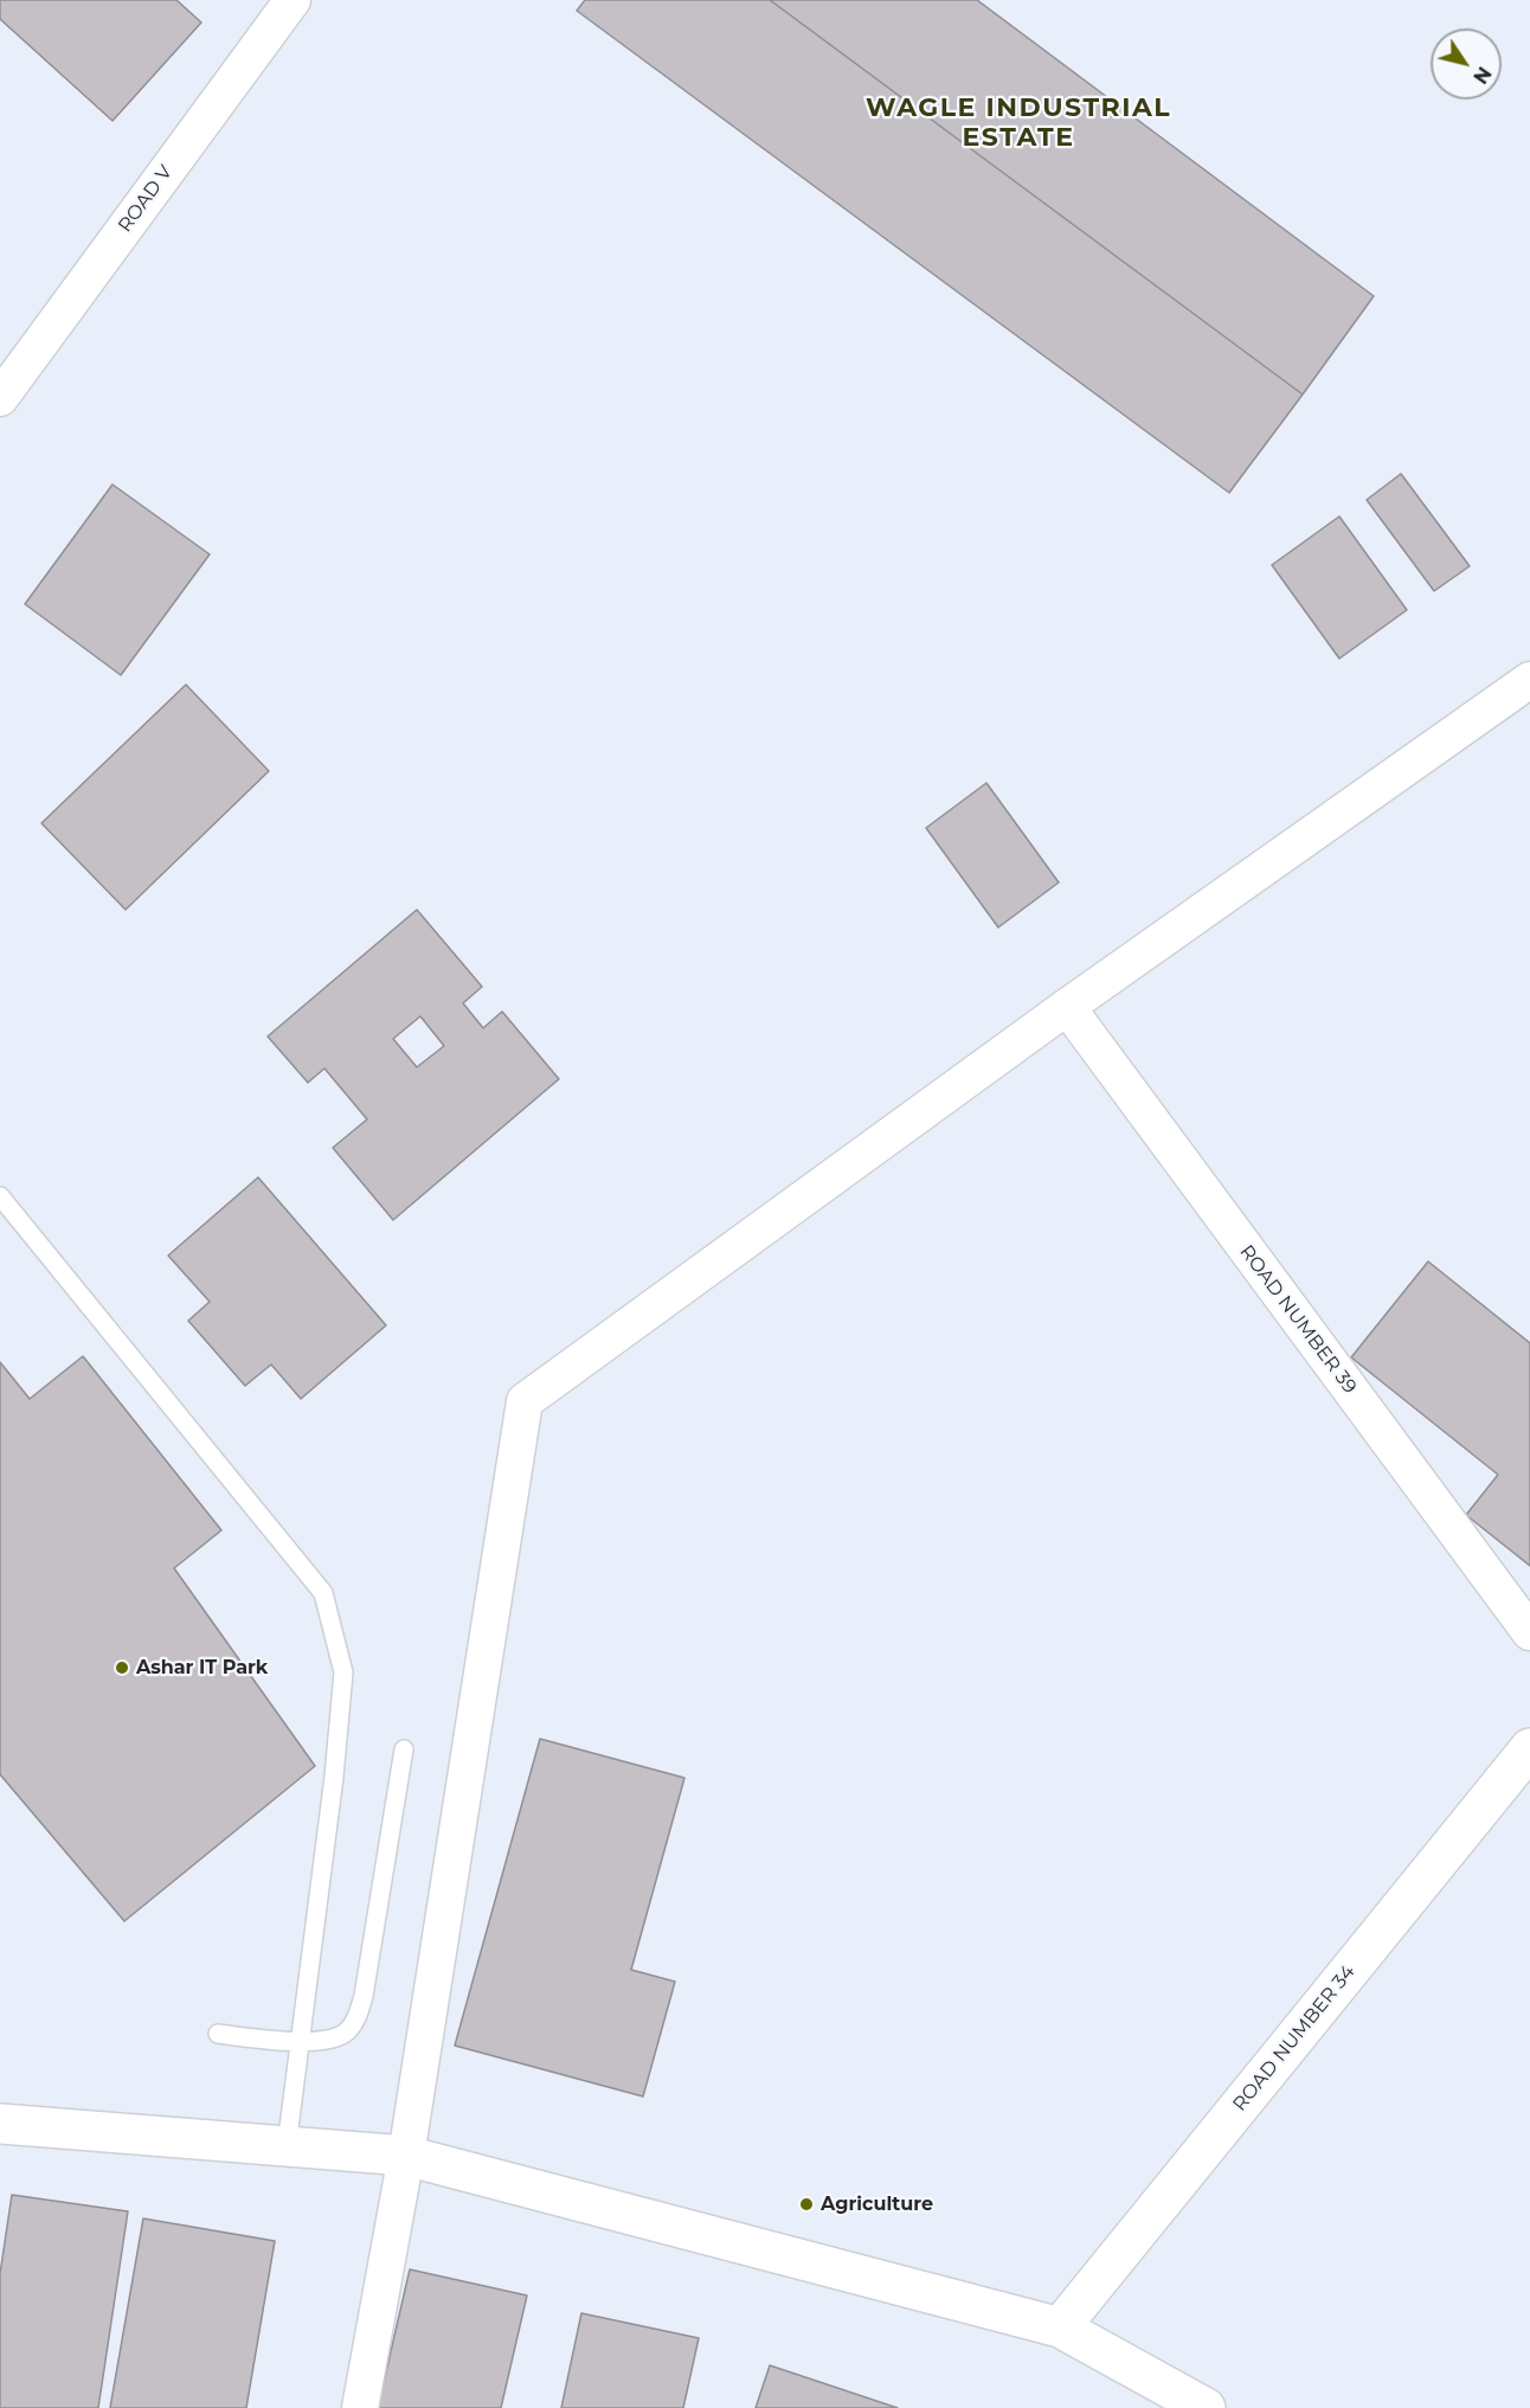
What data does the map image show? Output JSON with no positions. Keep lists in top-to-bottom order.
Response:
{
  "streets": {
    "street": ["ROAD V", "ROAD NUMBER 39", "ROAD NUMBER 34"]
  },
  "districts": ["WAGLE INDUSTRIAL ESTATE"],
  "places": ["Ashar IT Park", "Agriculture"],
  "north": "bottom right"
}
